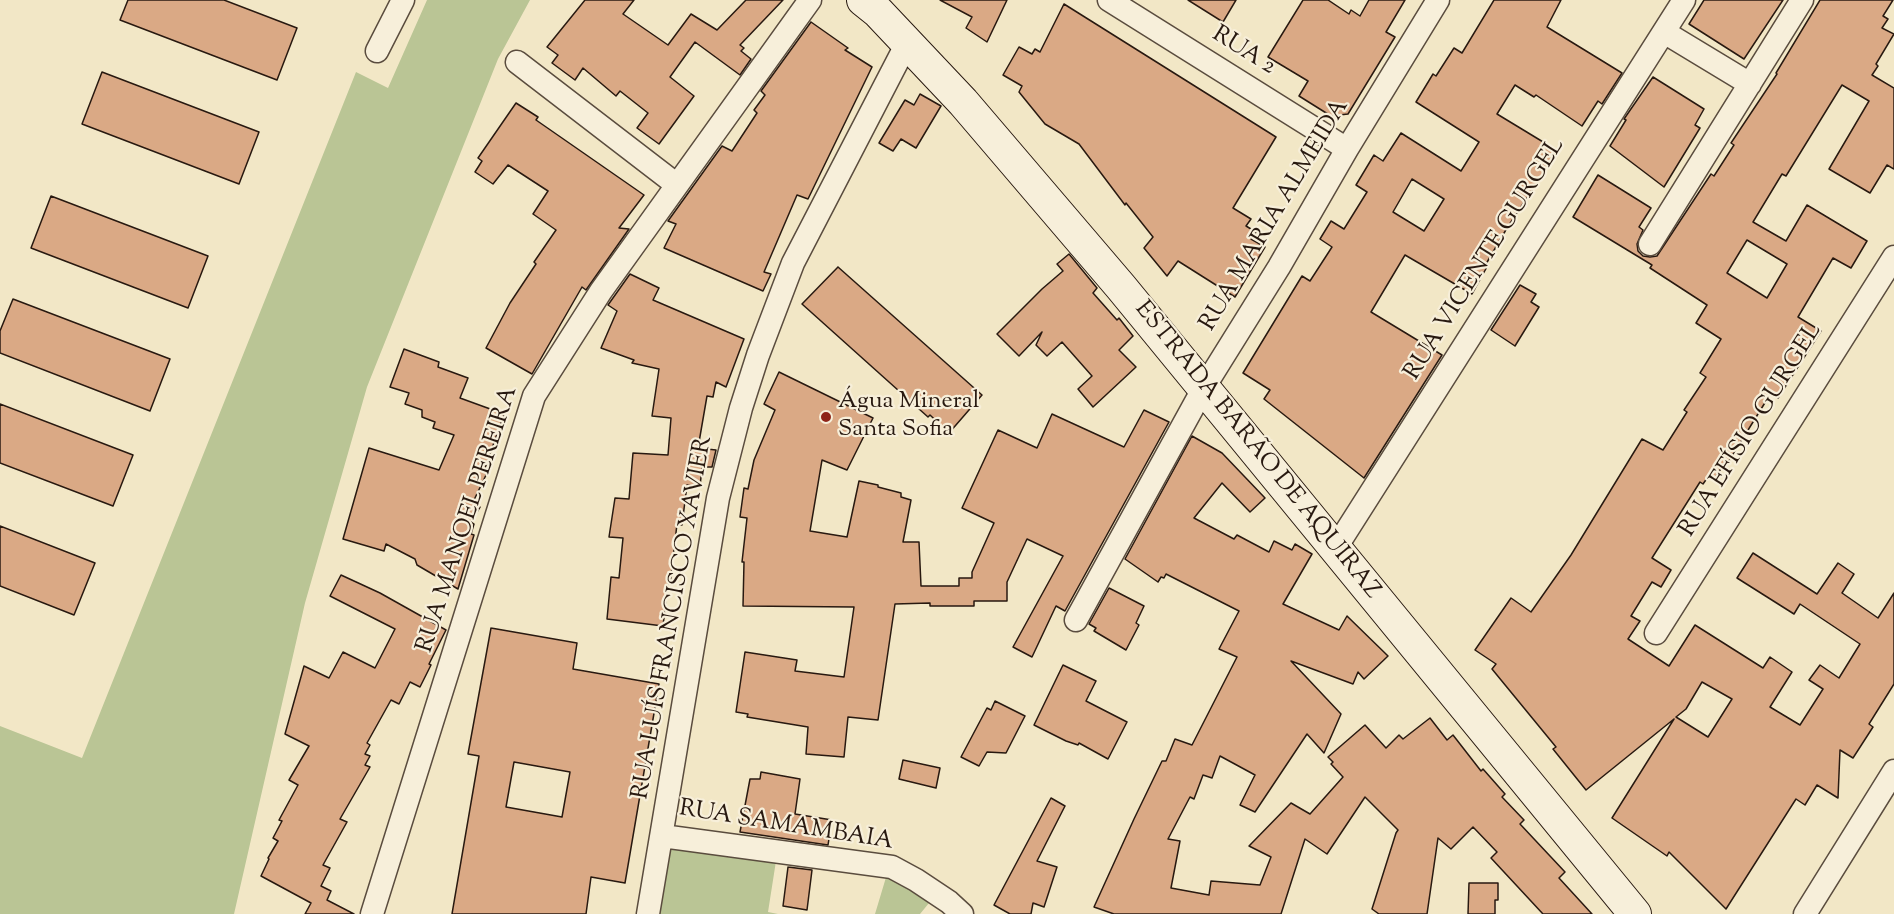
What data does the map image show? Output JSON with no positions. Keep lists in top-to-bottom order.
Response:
{
  "streets": {
    "street": [
      "RUA 2",
      "RUA MARIA ALMEIDA",
      "RUA VICENTE GURGEL",
      "RUA EFÍSIO GURGEL",
      "ESTRADA BARÃO DE AQUIRAZ",
      "RUA MANOEL PEREIRA",
      "RUA LUÍS FRANCISCO XAVIER",
      "RUA SAMAMBAIA"
    ]
  },
  "crossings": [
    ["RUA 2", "RUA MARIA ALMEIDA"],
    ["RUA MARIA ALMEIDA", "ESTRADA BARÃO DE AQUIRAZ"],
    ["RUA VICENTE GURGEL", "ESTRADA BARÃO DE AQUIRAZ"],
    ["ESTRADA BARÃO DE AQUIRAZ", "RUA LUÍS FRANCISCO XAVIER"],
    ["RUA LUÍS FRANCISCO XAVIER", "RUA SAMAMBAIA"]
  ],
  "places": ["Água Mineral Santa Sofia"]
}
